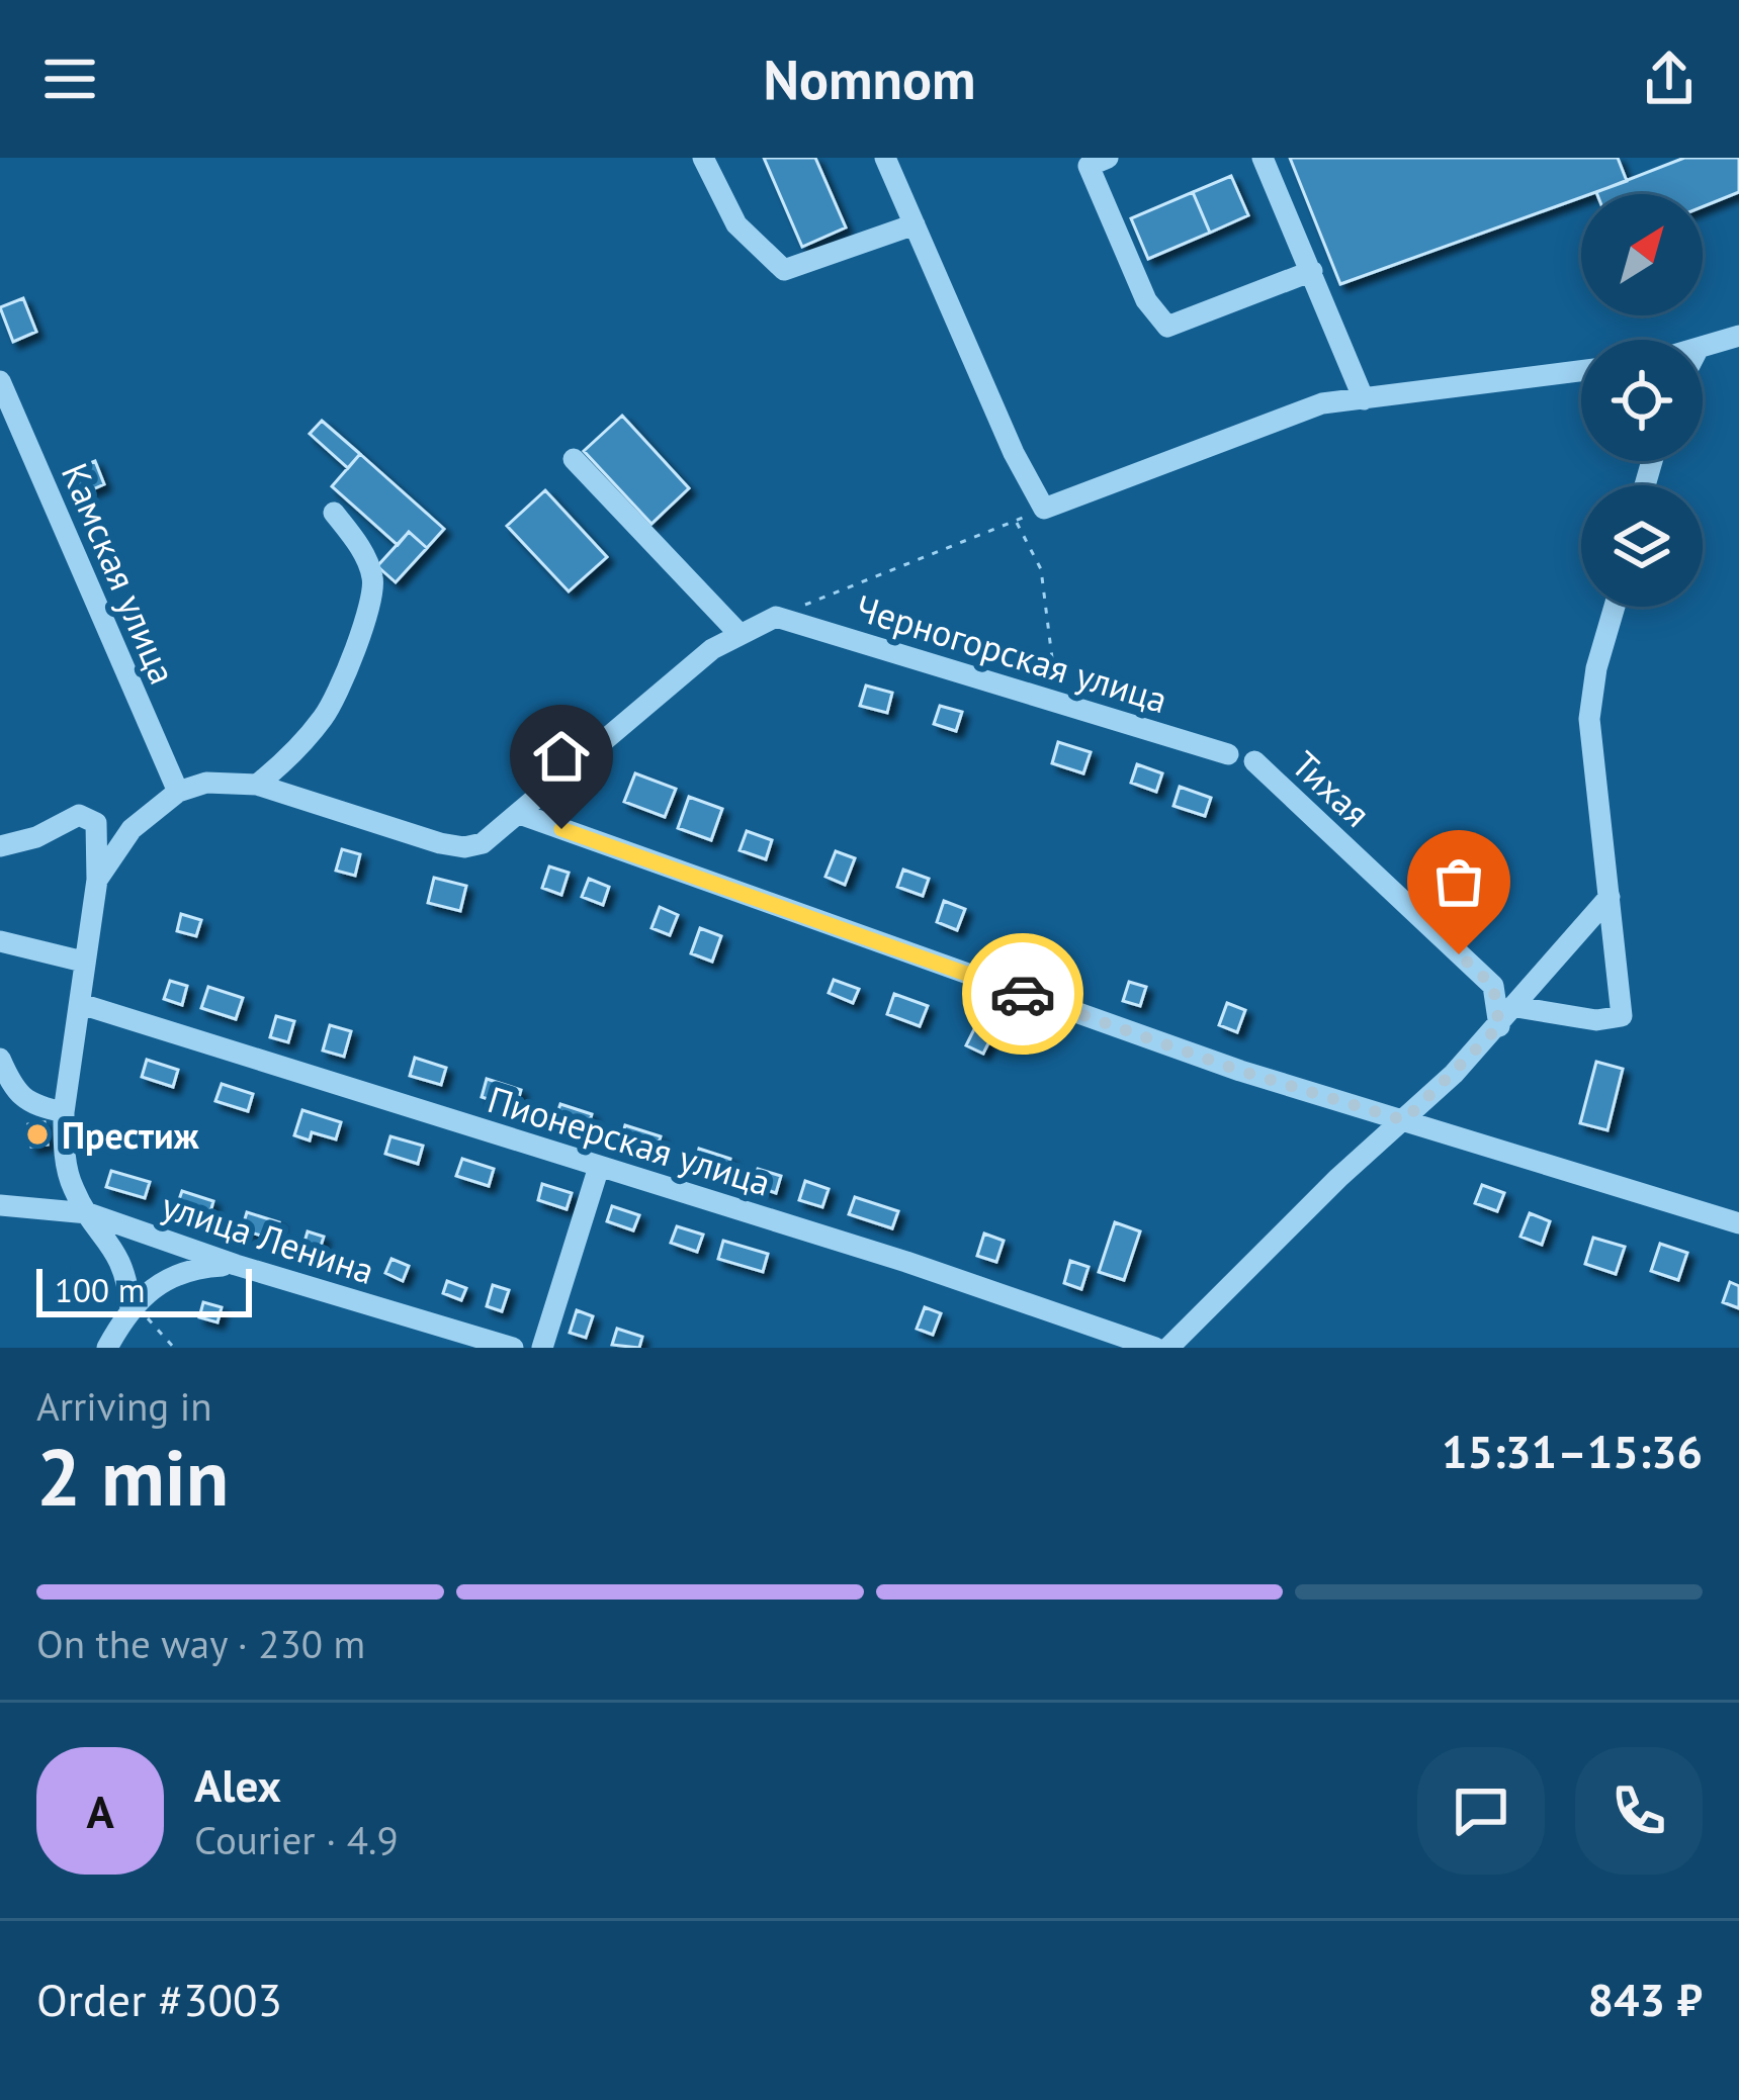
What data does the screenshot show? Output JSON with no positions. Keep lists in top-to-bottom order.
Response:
{
  "streets": {
    "street": [
      "Камская улица",
      "Черногорская улица",
      "Тихая",
      "Пионерская улица",
      "улица Ленина"
    ]
  },
  "places": ["Престиж"],
  "scale_bar": "100 m",
  "north": "top right",
  "page": {
    "header": "Nomnom",
    "scale": "100 m",
    "heading": ["2 min", "Arriving in", "15:31–15:36"],
    "panel": [
      "Alex",
      "Courier · 4.9",
      "Order #3003",
      "843 ₽"
    ],
    "bar": "On the way · 230 m",
    "round": "A"
  }
}
